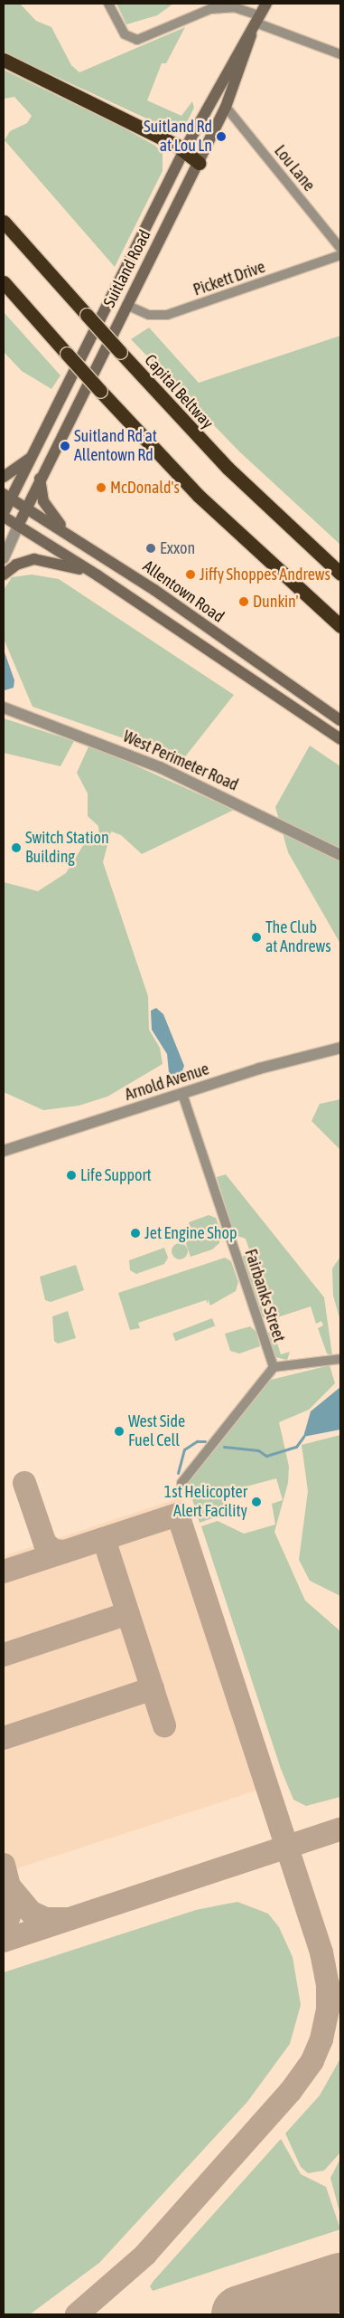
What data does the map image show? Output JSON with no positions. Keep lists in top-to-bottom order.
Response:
{
  "streets": {
    "highway": ["Capital Beltway"],
    "main road": ["Suitland Road", "Allentown Road"],
    "street": [
      "Lou Lane",
      "Pickett Drive",
      "West Perimeter Road",
      "Arnold Avenue",
      "Fairbanks Street"
    ]
  },
  "crossings": [
    ["Lou Lane", "Suitland Road"],
    ["Suitland Road", "Pickett Drive"],
    ["Suitland Road", "Allentown Road"],
    ["Arnold Avenue", "Fairbanks Street"]
  ],
  "places": [
    "Suitland Rd at Lou Ln",
    "Suitland Rd at Allentown Rd",
    "McDonald's",
    "Exxon",
    "Jiffy Shoppes Andrews",
    "Dunkin'",
    "Switch Station Building",
    "The Club at Andrews",
    "Life Support",
    "Jet Engine Shop",
    "West Side Fuel Cell",
    "1st Helicopter Alert Facility"
  ]
}
